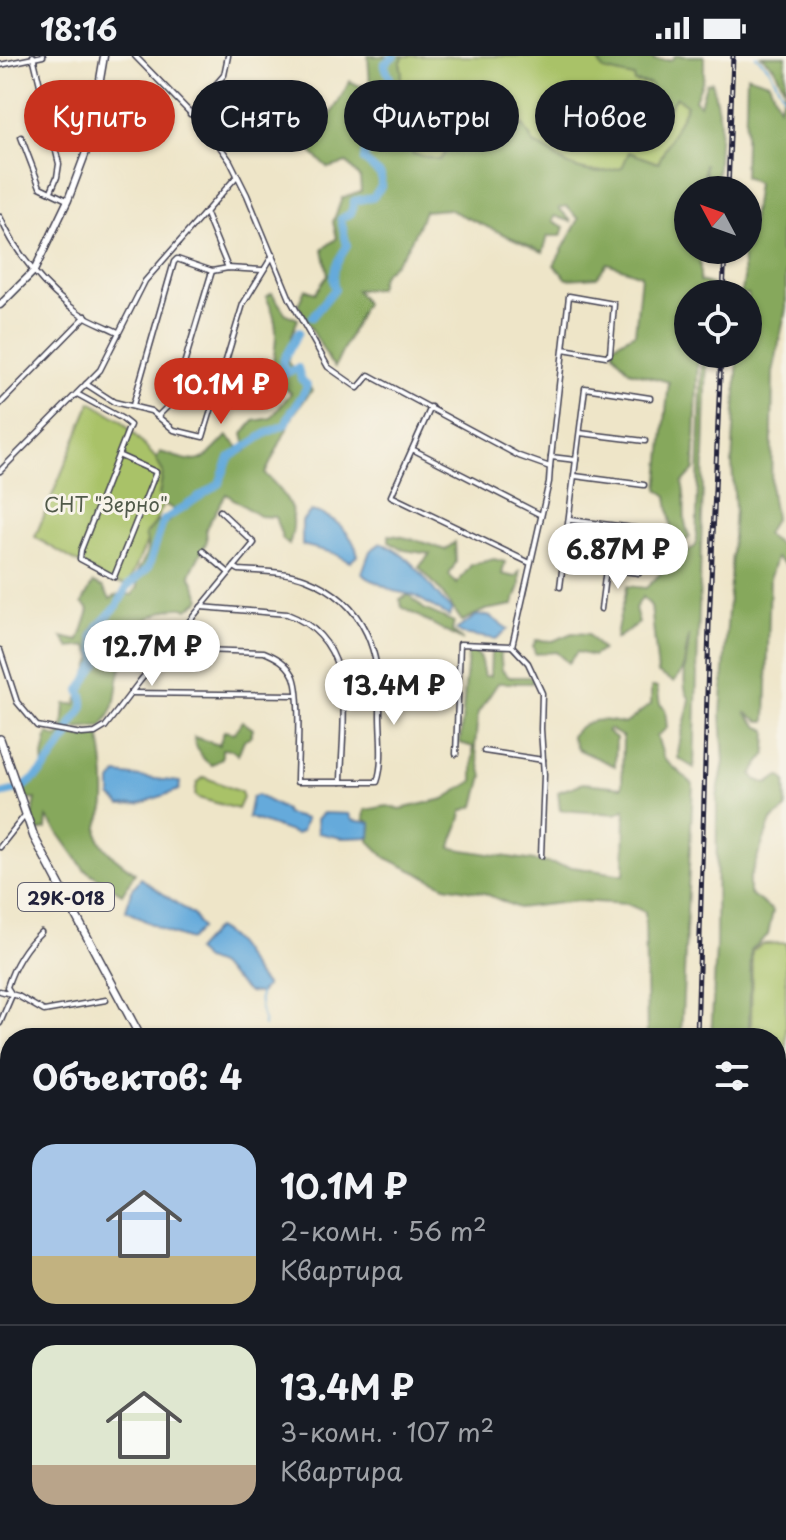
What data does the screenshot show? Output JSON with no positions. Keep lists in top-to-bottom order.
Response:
{
  "streets": {
    "main road": ["29К-018"]
  },
  "parks": ["СНТ \"Зерно\""],
  "north": "top left",
  "page": {
    "status": "18:16",
    "chip": [
      "Купить",
      "Снять",
      "Фильтры",
      "Новое"
    ],
    "price": [
      "10.1M ₽",
      "6.87M ₽",
      "12.7M ₽",
      "13.4M ₽"
    ],
    "heading": "Объектов: 4",
    "list": [
      {
        "name": "10.1M ₽",
        "note": "2-комн. · 56 m² · Квартира"
      },
      {
        "name": "13.4M ₽",
        "note": "3-комн. · 107 m² · Квартира"
      }
    ]
  }
}
